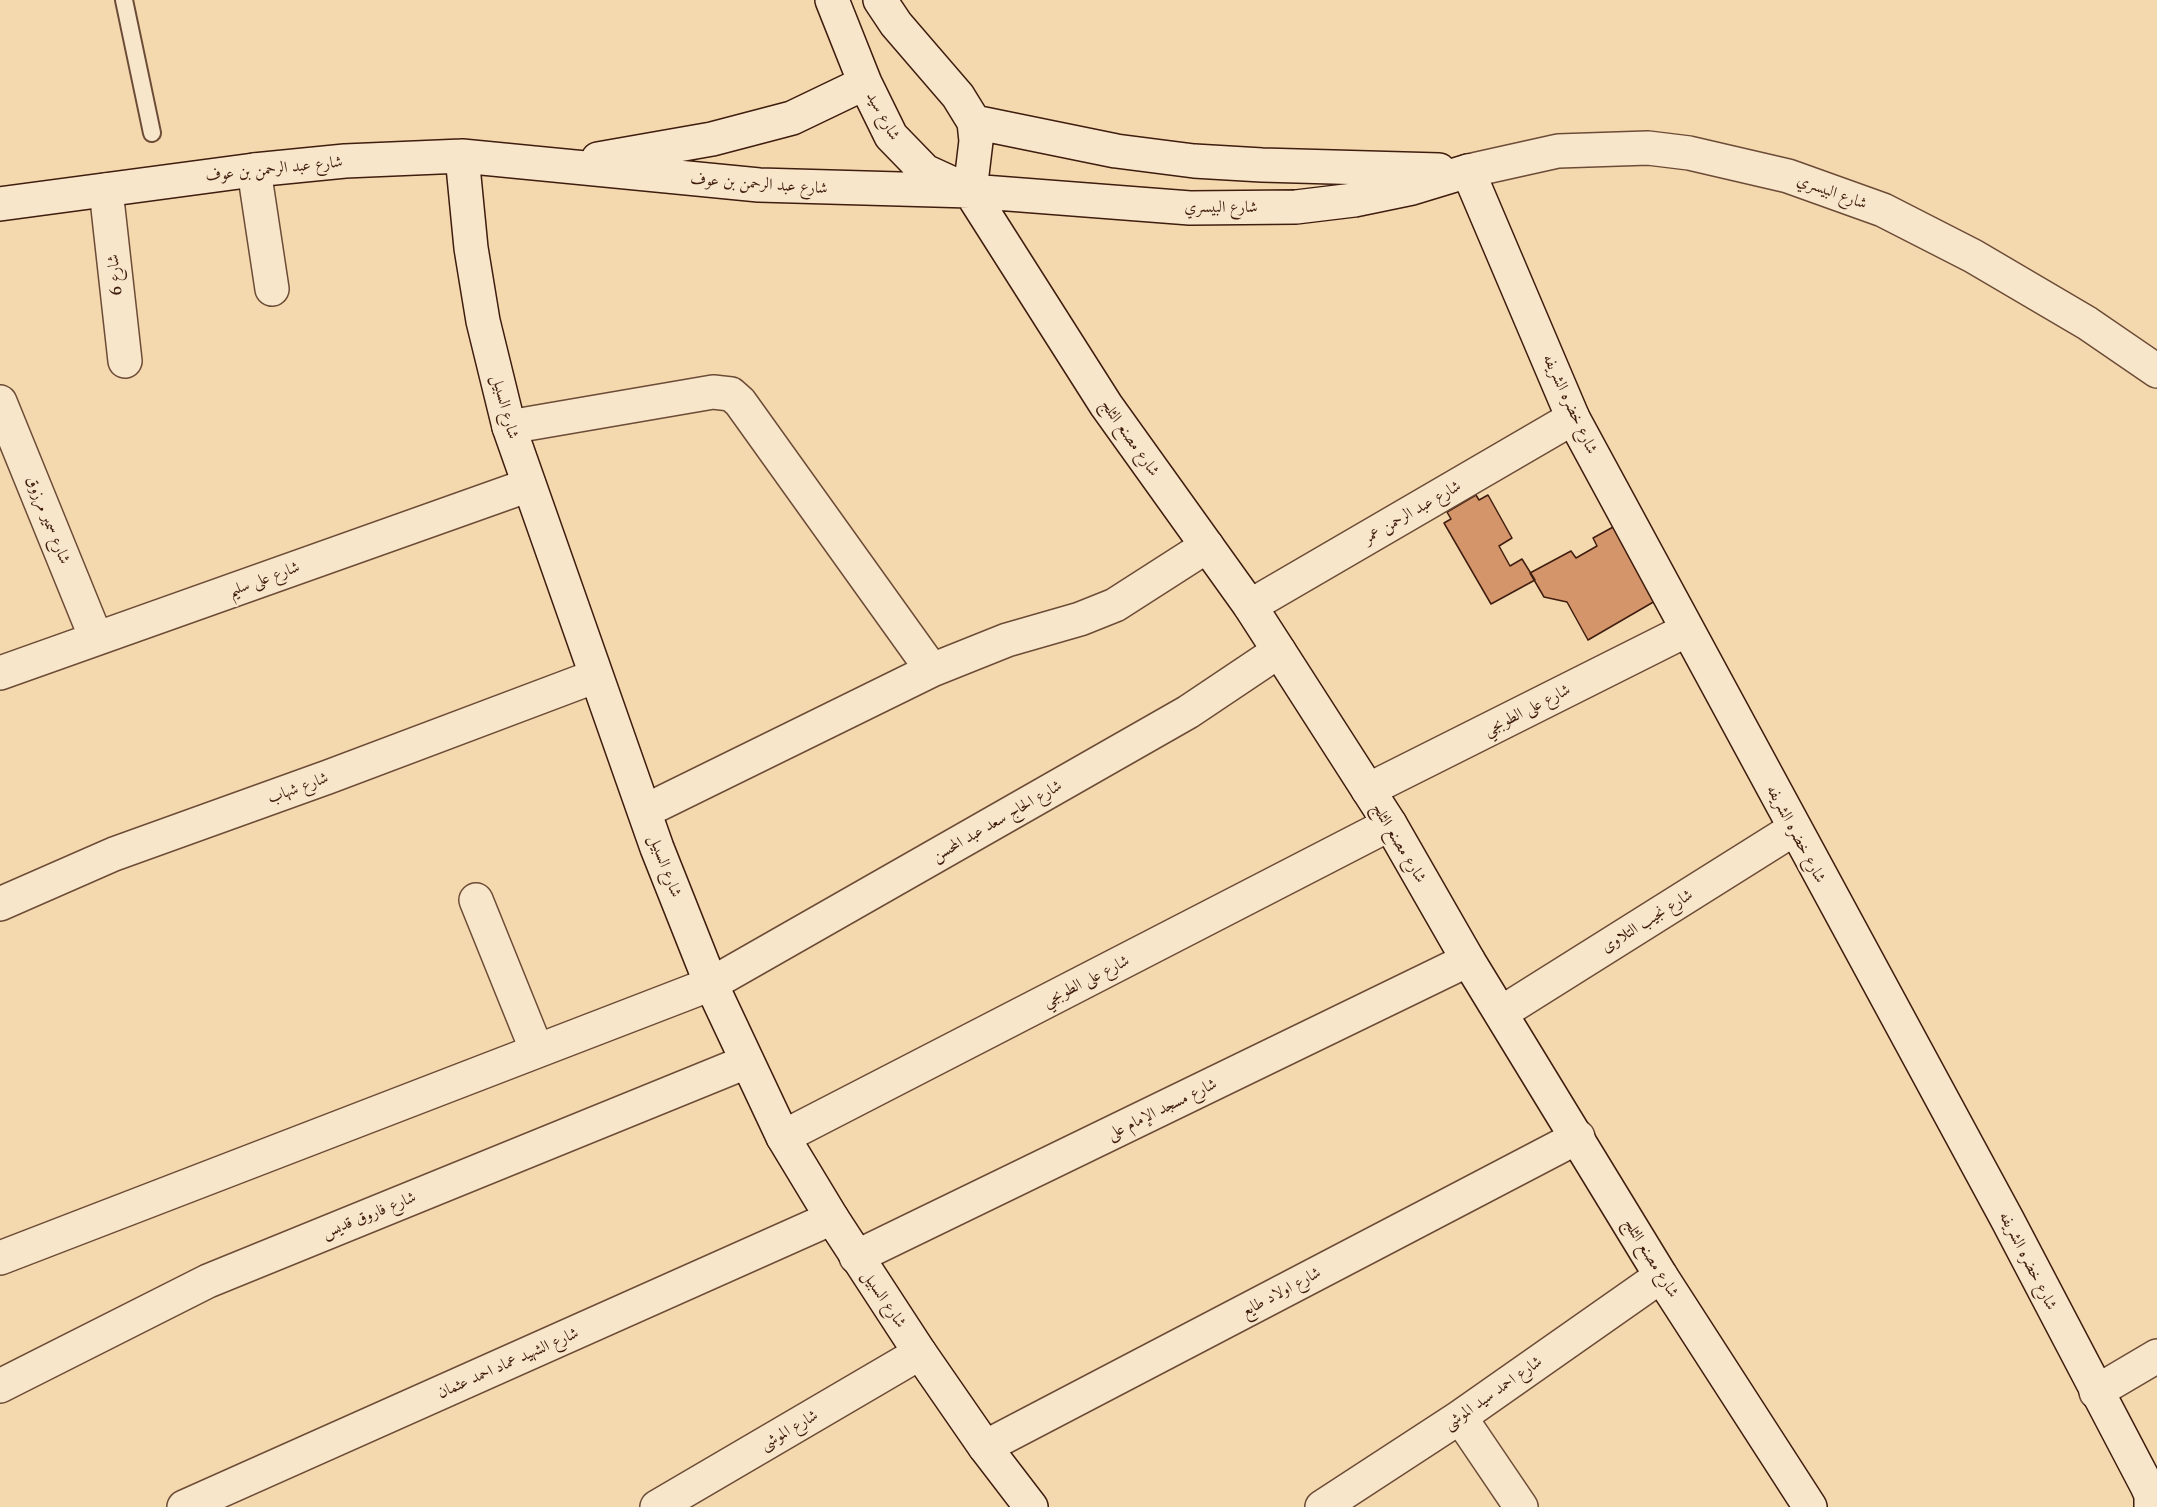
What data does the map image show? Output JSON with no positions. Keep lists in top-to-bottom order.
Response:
{
  "streets": {
    "street": [
      "شارع سيد",
      "شارع عبد الرحمن بن عوف",
      "شارع البيسري",
      "شارع 6",
      "شارع خضره الشريفه",
      "شارع السبيل",
      "شارع مصنع الثلج",
      "شارع عبد الرحمن عمر",
      "شارع سمير مرزوق",
      "شارع على سليم",
      "شارع على الطوبجي",
      "شارع شهاب",
      "شارع الحاج سعد عبد المحسن",
      "شارع نجيب التلاوى",
      "شارع مسجد الإمام على",
      "شارع فاروق قديس",
      "شارع اولاد طايع",
      "شارع الشهيد عماد احمد عثمان",
      "شارع احمد سيد الموشى",
      "شارع الموشى"
    ]
  },
  "crossings": [
    ["شارع سيد", "شارع عبد الرحمن بن عوف"],
    ["شارع سيد", "شارع البيسري"],
    ["شارع سيد", "شارع مصنع الثلج"],
    ["شارع عبد الرحمن بن عوف", "شارع البيسري"],
    ["شارع عبد الرحمن بن عوف", "شارع 6"],
    ["شارع عبد الرحمن بن عوف", "شارع السبيل"],
    ["شارع عبد الرحمن بن عوف", "شارع مصنع الثلج"],
    ["شارع البيسري", "شارع خضره الشريفه"],
    ["شارع البيسري", "شارع مصنع الثلج"],
    ["شارع خضره الشريفه", "شارع عبد الرحمن عمر"],
    ["شارع خضره الشريفه", "شارع على الطوبجي"],
    ["شارع خضره الشريفه", "شارع نجيب التلاوى"],
    ["شارع السبيل", "شارع على سليم"],
    ["شارع السبيل", "شارع على الطوبجي"],
    ["شارع السبيل", "شارع شهاب"],
    ["شارع السبيل", "شارع الحاج سعد عبد المحسن"],
    ["شارع السبيل", "شارع مسجد الإمام على"],
    ["شارع السبيل", "شارع فاروق قديس"],
    ["شارع السبيل", "شارع اولاد طايع"],
    ["شارع السبيل", "شارع الشهيد عماد احمد عثمان"],
    ["شارع السبيل", "شارع الموشى"],
    ["شارع مصنع الثلج", "شارع عبد الرحمن عمر"],
    ["شارع مصنع الثلج", "شارع على الطوبجي"],
    ["شارع مصنع الثلج", "شارع الحاج سعد عبد المحسن"],
    ["شارع مصنع الثلج", "شارع نجيب التلاوى"],
    ["شارع مصنع الثلج", "شارع مسجد الإمام على"],
    ["شارع مصنع الثلج", "شارع اولاد طايع"],
    ["شارع مصنع الثلج", "شارع احمد سيد الموشى"],
    ["شارع سمير مرزوق", "شارع على سليم"]
  ]
}
